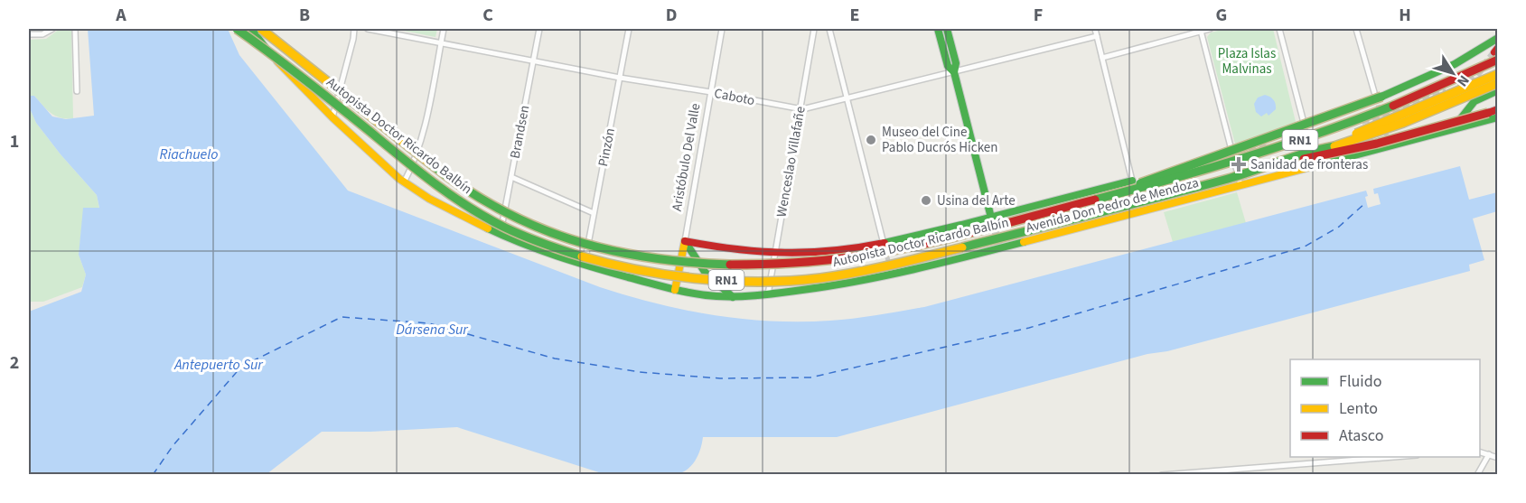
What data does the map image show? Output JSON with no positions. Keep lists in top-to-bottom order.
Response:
{
  "streets": {
    "main road": [
      "Autopista Doctor Ricardo Balbín",
      "RN1",
      "Aristóbulo Del Valle",
      "Avenida Don Pedro de Mendoza"
    ],
    "street": [
      "Caboto",
      "Brandsen",
      "Pinzón",
      "Wenceslao Villafañe"
    ]
  },
  "crossings": [
    ["Caboto", "Brandsen"],
    ["Caboto", "Pinzón"],
    ["Caboto", "Aristóbulo Del Valle"],
    ["Caboto", "Wenceslao Villafañe"],
    ["Brandsen", "Avenida Don Pedro de Mendoza"],
    ["Pinzón", "Avenida Don Pedro de Mendoza"],
    ["Aristóbulo Del Valle", "Avenida Don Pedro de Mendoza"],
    ["Wenceslao Villafañe", "Avenida Don Pedro de Mendoza"]
  ],
  "water": ["Riachuelo", "Dársena Sur", "Antepuerto Sur"],
  "parks": ["Plaza Islas Malvinas"],
  "places": {
    "other": ["Museo del Cine Pablo Ducrós Hicken", "Usina del Arte"],
    "health": ["Sanidad de fronteras"]
  },
  "legend": ["Fluido", "Lento", "Atasco"],
  "north": "bottom right",
  "grid": {
    "columns": [
      "A",
      "B",
      "C",
      "D",
      "E",
      "F",
      "G",
      "H"
    ],
    "rows": ["1", "2"]
  }
}
